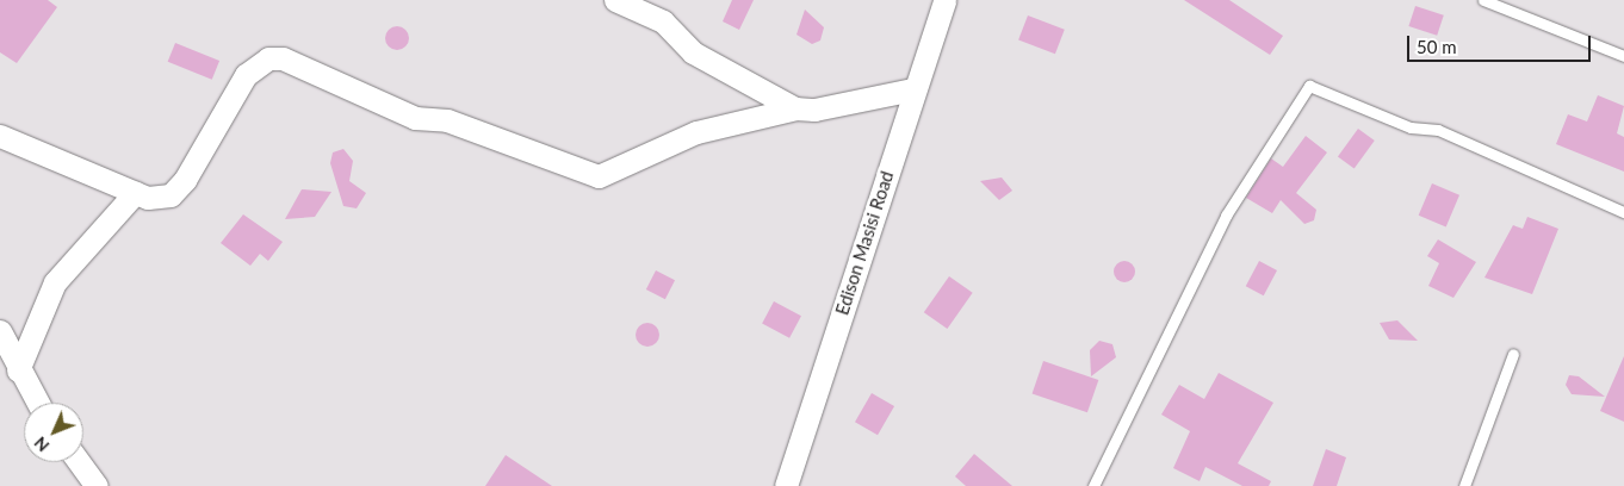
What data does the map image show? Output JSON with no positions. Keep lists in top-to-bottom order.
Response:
{
  "streets": {
    "street": ["Edison Masisi Road"]
  },
  "scale_bar": "50 m",
  "north": "bottom left"
}
